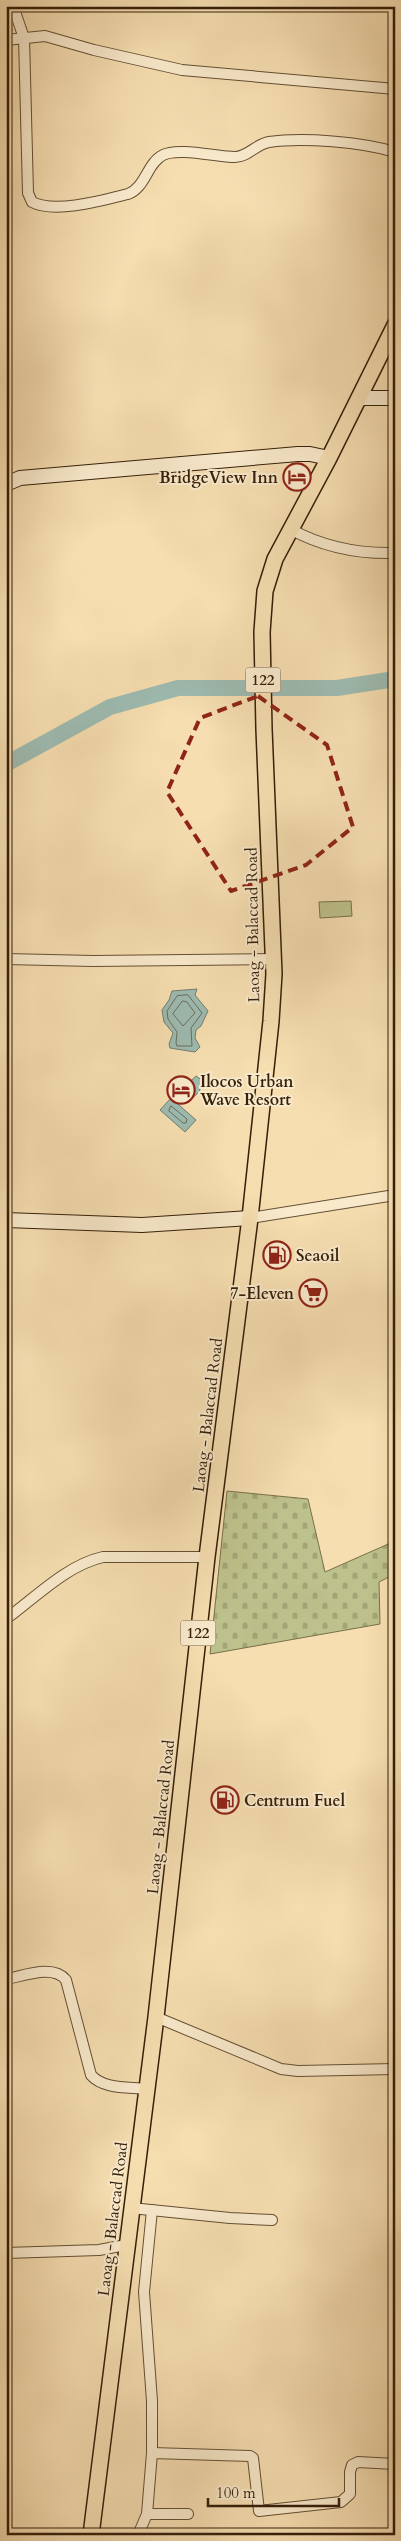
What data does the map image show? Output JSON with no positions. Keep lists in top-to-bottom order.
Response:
{
  "streets": {
    "main road": ["122", "Laoag - Balaccad Road"]
  },
  "places": {
    "hotel": ["BridgeView Inn", "Ilocos Urban Wave Resort"],
    "fuel station": ["Seaoil", "Centrum Fuel"],
    "supermarket": ["7-Eleven"]
  },
  "scale_bar": "100 m"
}
